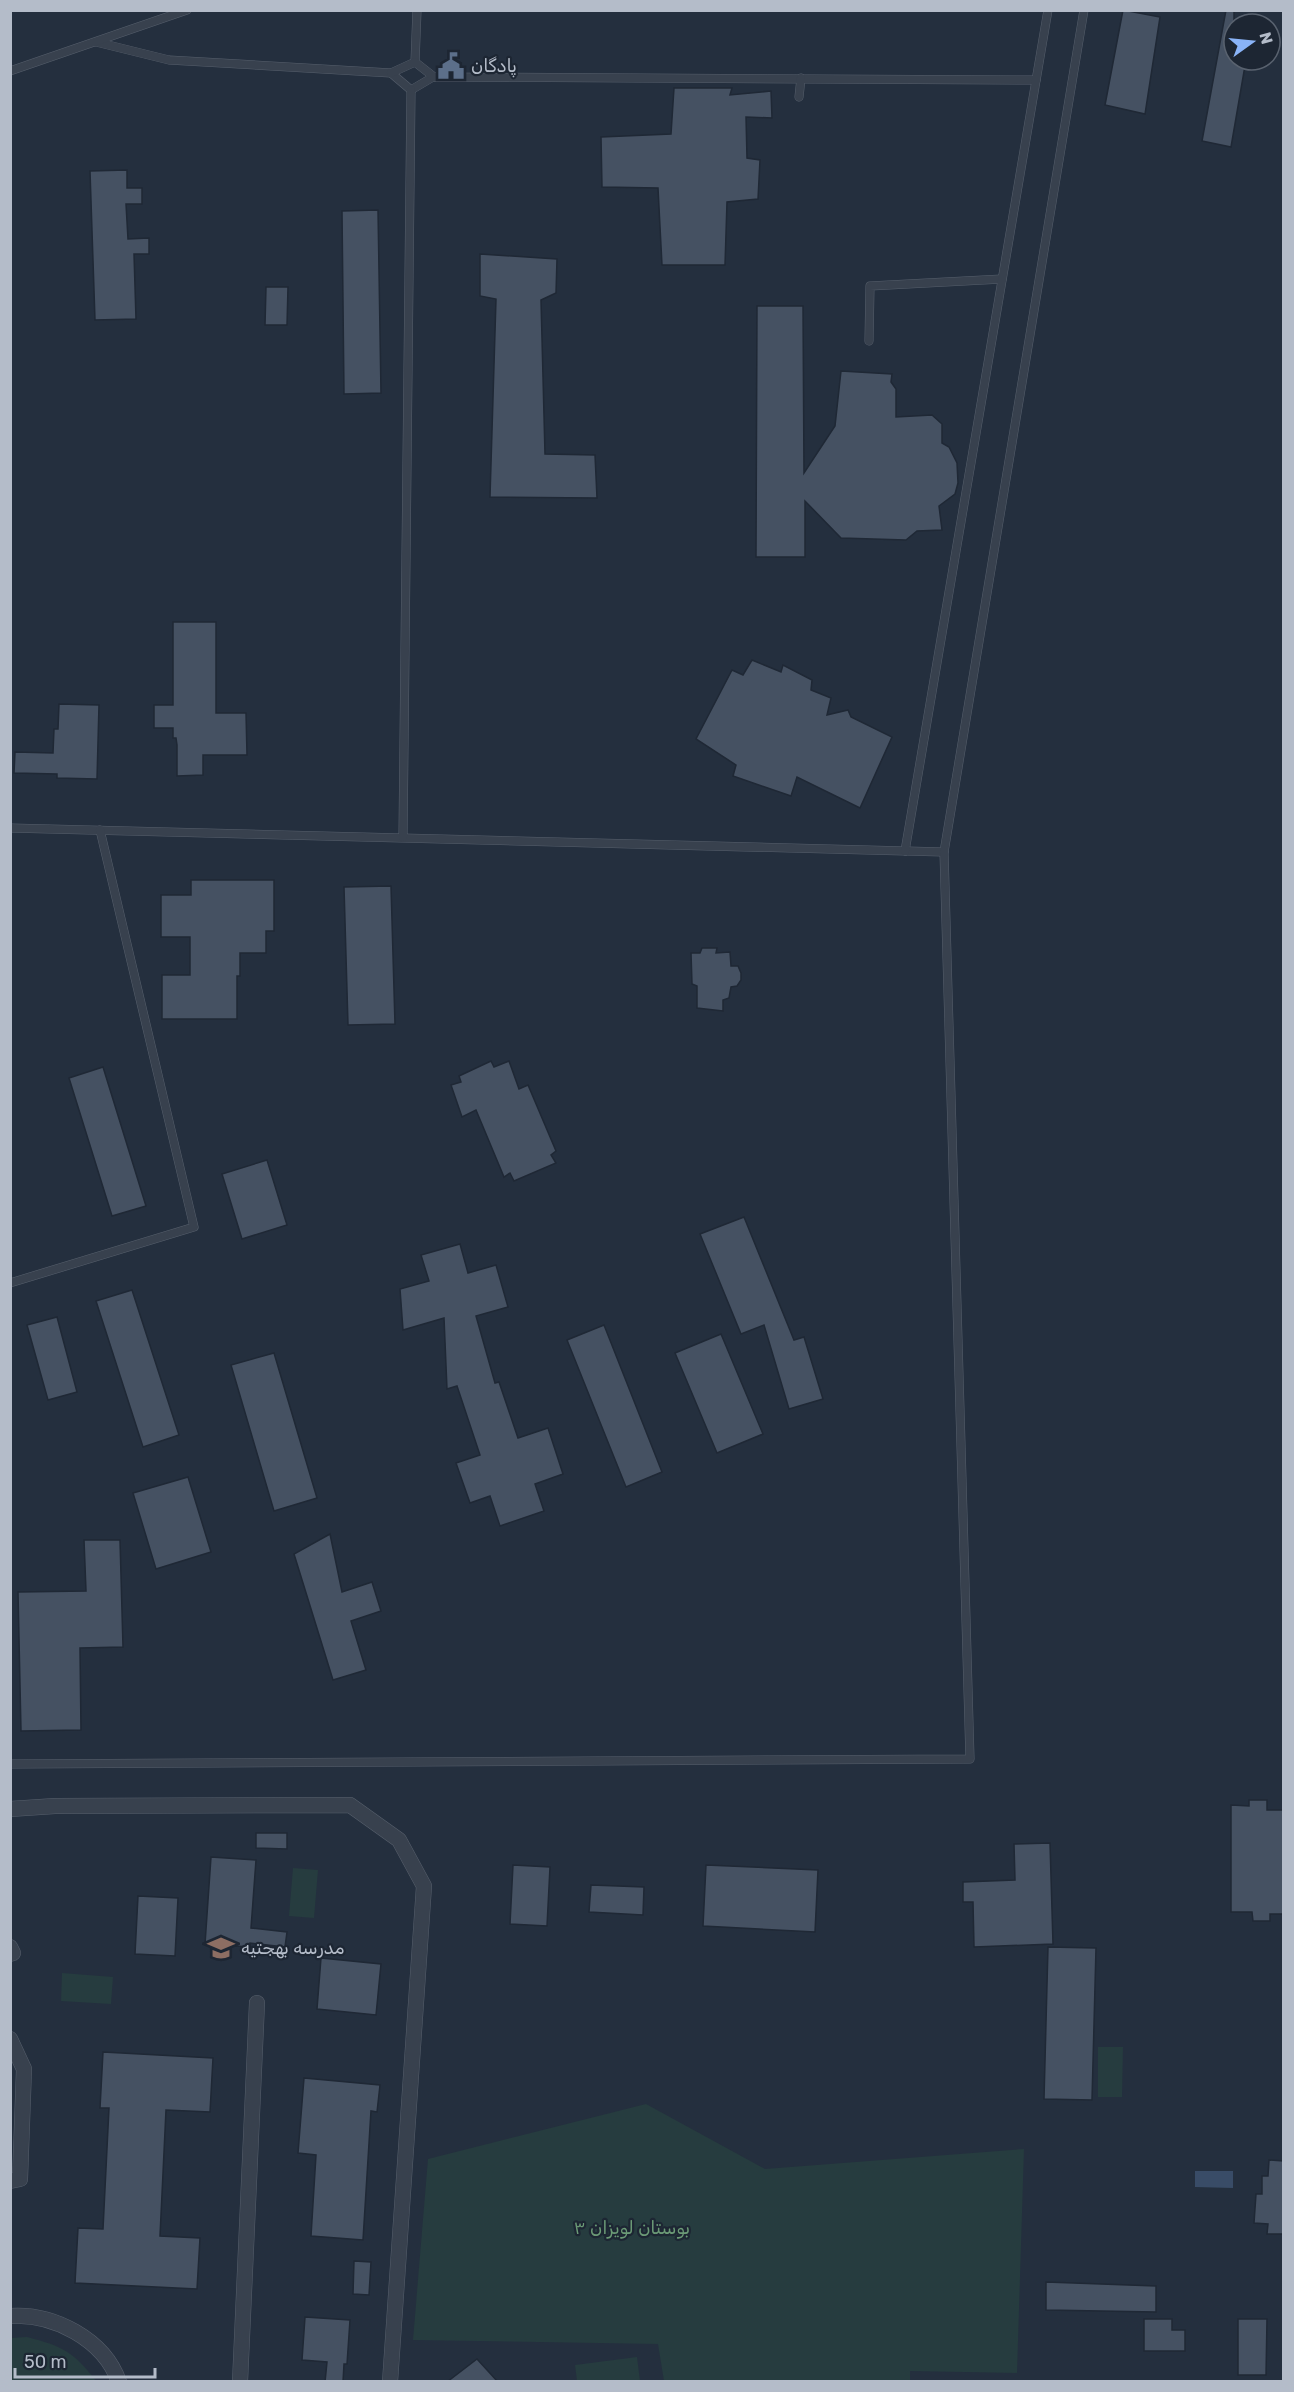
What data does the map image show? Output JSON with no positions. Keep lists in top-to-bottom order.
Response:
{
  "parks": ["بوستان لویزان ۳"],
  "places": {
    "public building": ["پادگان"],
    "school or university": ["مدرسه بهجتیه"]
  },
  "scale_bar": "50 m",
  "north": "right"
}
